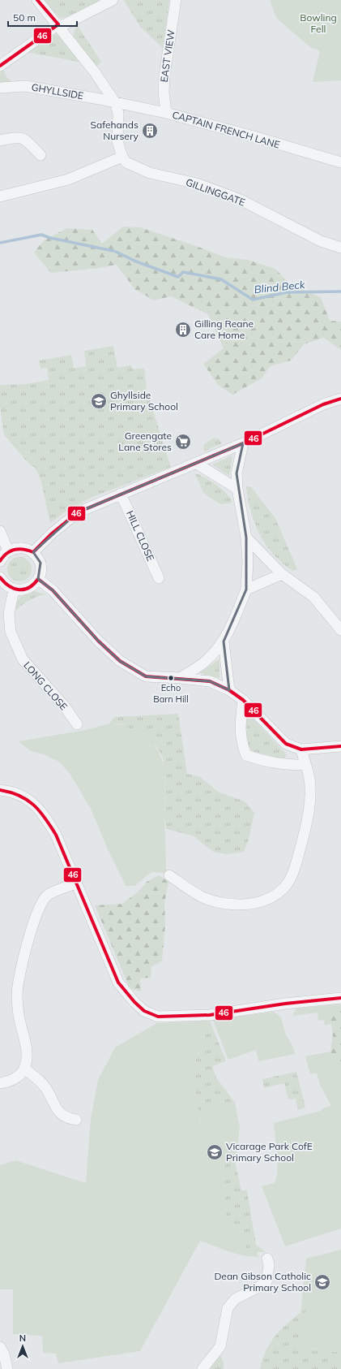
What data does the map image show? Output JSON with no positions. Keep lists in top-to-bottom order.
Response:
{
  "streets": {
    "street": [
      "EAST VIEW",
      "GHYLLSIDE",
      "CAPTAIN FRENCH LANE",
      "GILLINGGATE",
      "HILL CLOSE",
      "LONG CLOSE"
    ]
  },
  "crossings": [
    ["EAST VIEW", "CAPTAIN FRENCH LANE"],
    ["GHYLLSIDE", "CAPTAIN FRENCH LANE"]
  ],
  "water": ["Blind Beck"],
  "parks": ["Bowling Fell"],
  "places": {
    "building": ["Safehands Nursery", "Gilling Reane Care Home"],
    "school or university": ["Ghyllside Primary School", "Vicarage Park CofE Primary School", "Dean Gibson Catholic Primary School"],
    "supermarket": ["Greengate Lane Stores"],
    "other": ["Echo Barn Hill"]
  },
  "lines": ["transit line 46"],
  "scale_bar": "50 m",
  "north": "top"
}
